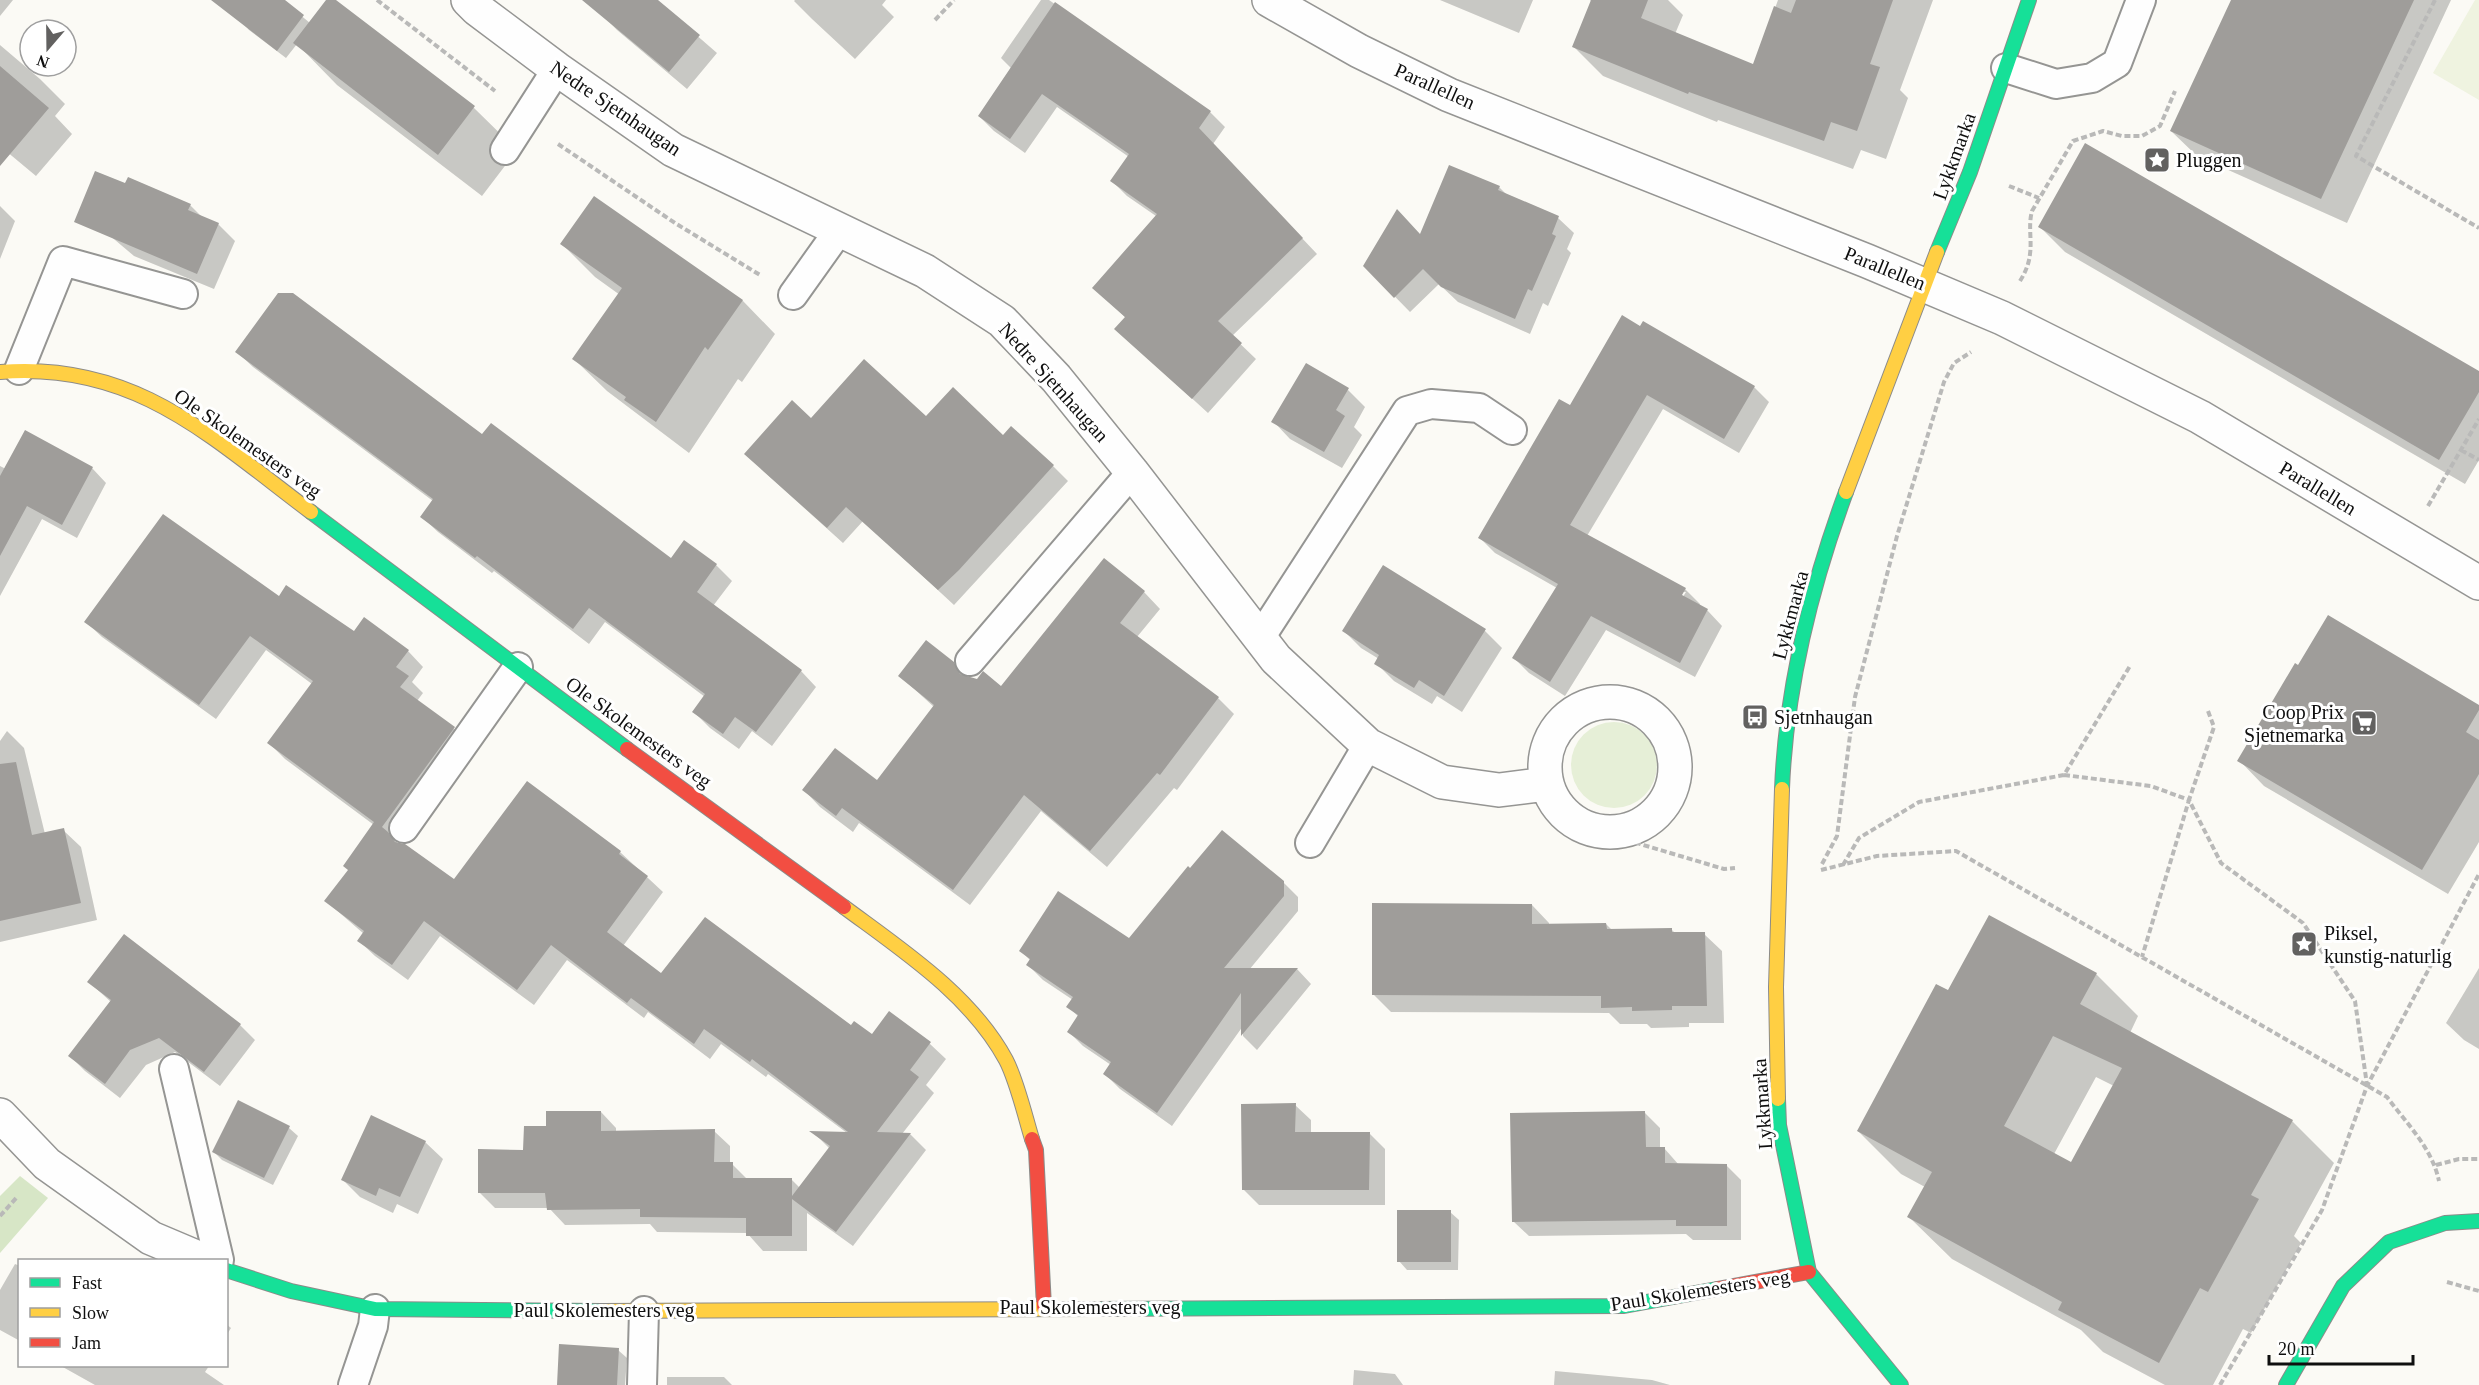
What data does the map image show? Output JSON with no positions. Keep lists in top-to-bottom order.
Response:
{
  "streets": {
    "street": [
      "Parallellen",
      "Nedre Sjetnhaugan",
      "Lykkmarka",
      "Ole Skolemesters veg",
      "Paul Skolemesters veg"
    ]
  },
  "crossings": [
    ["Parallellen", "Lykkmarka"],
    ["Lykkmarka", "Paul Skolemesters veg"],
    ["Ole Skolemesters veg", "Paul Skolemesters veg"]
  ],
  "places": {
    "place": ["Pluggen", "Piksel, kunstig-naturlig"],
    "bus stop": ["Sjetnhaugan"],
    "supermarket": ["Coop Prix Sjetnemarka"]
  },
  "legend": ["Fast", "Slow", "Jam"],
  "scale_bar": "20 m",
  "north": "bottom"
}
